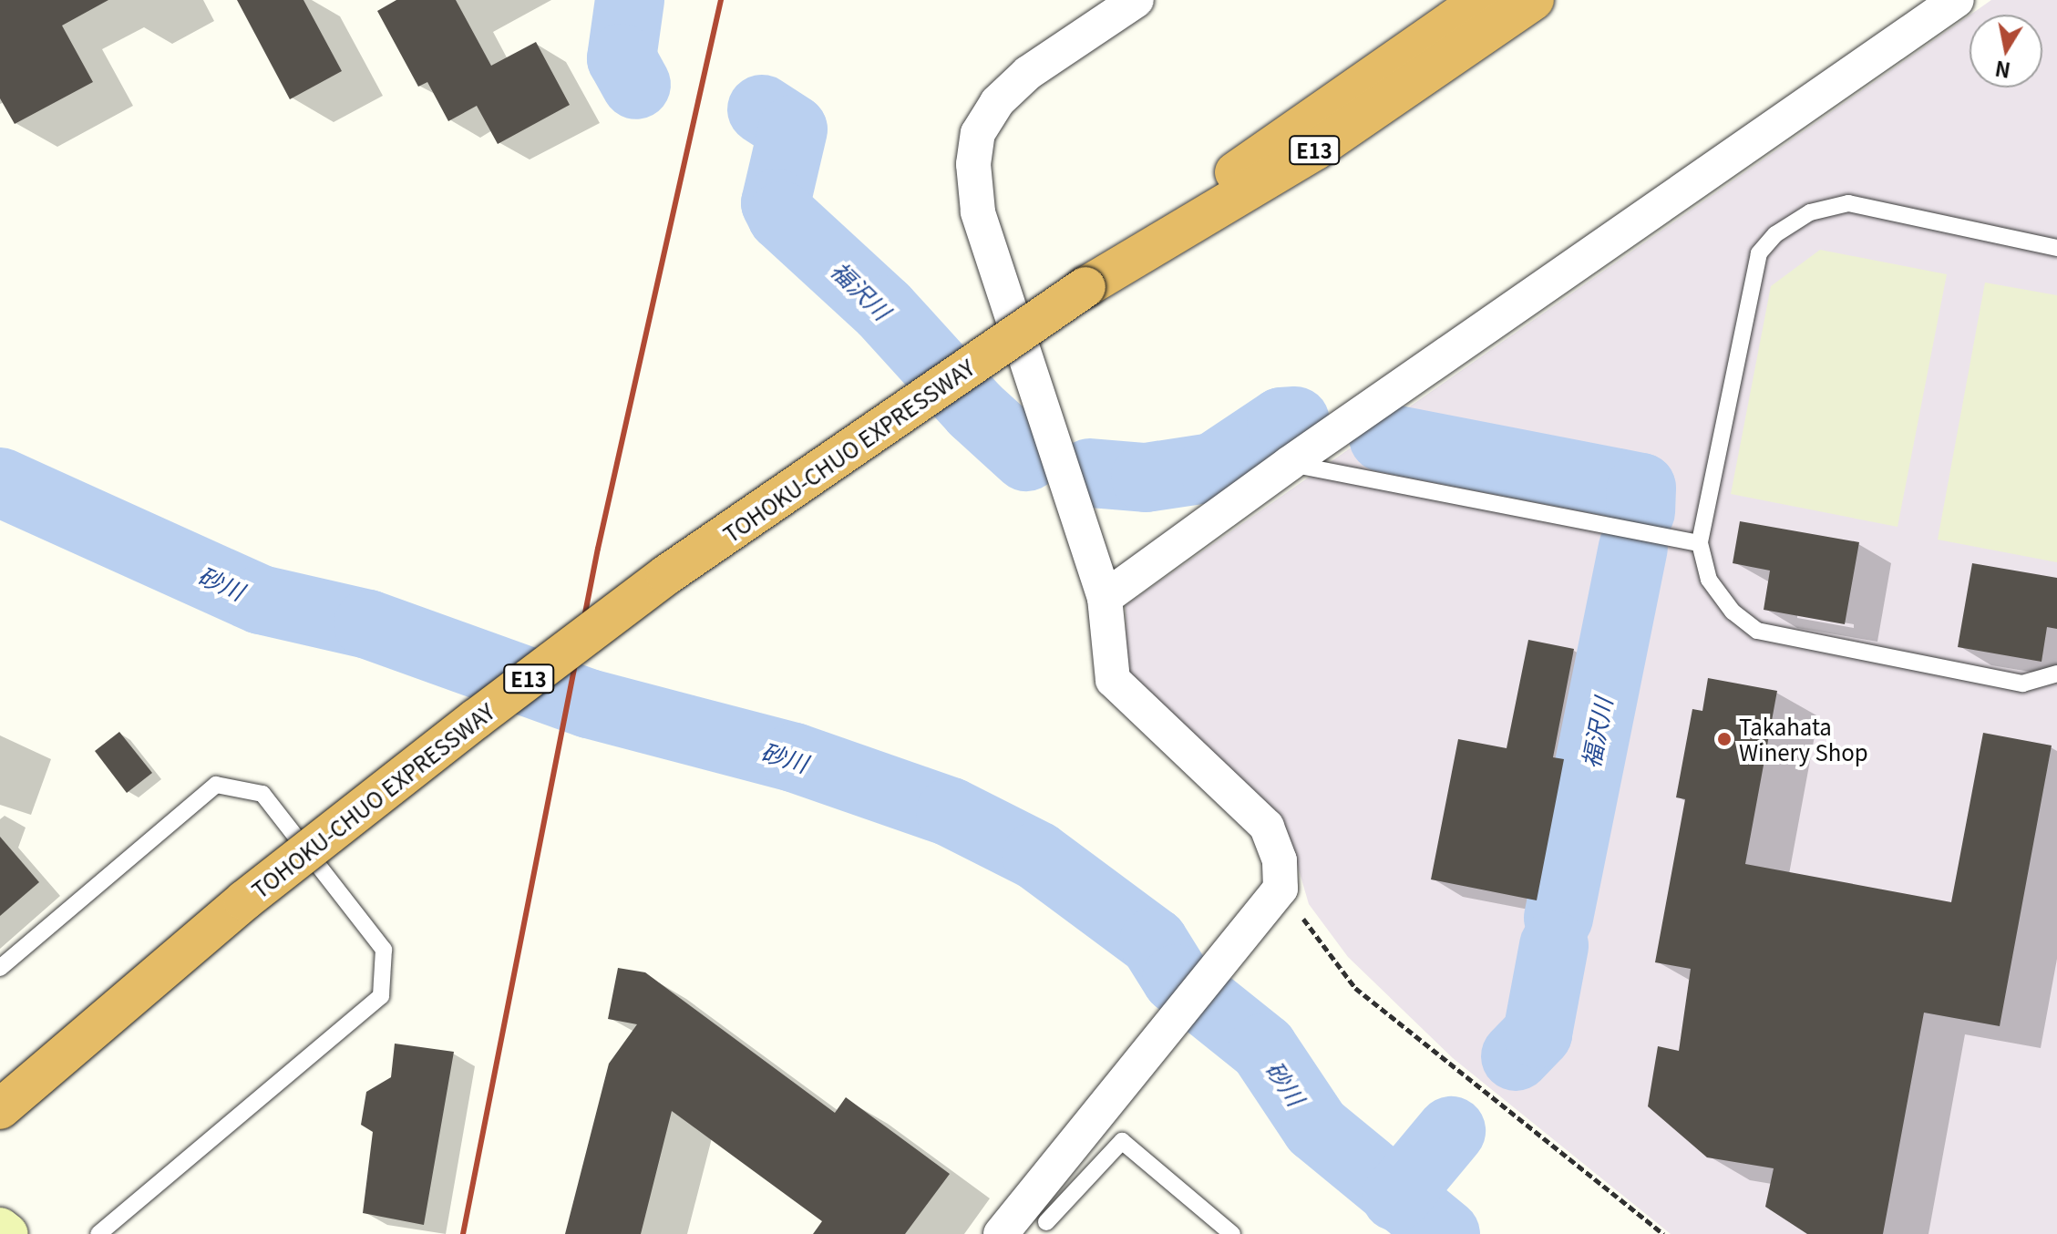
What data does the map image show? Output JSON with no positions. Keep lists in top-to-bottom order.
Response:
{
  "streets": {
    "highway": ["E13", "TOHOKU-CHUO EXPRESSWAY"]
  },
  "water": ["福沢川", "砂川"],
  "places": ["Takahata Winery Shop"],
  "north": "bottom"
}
